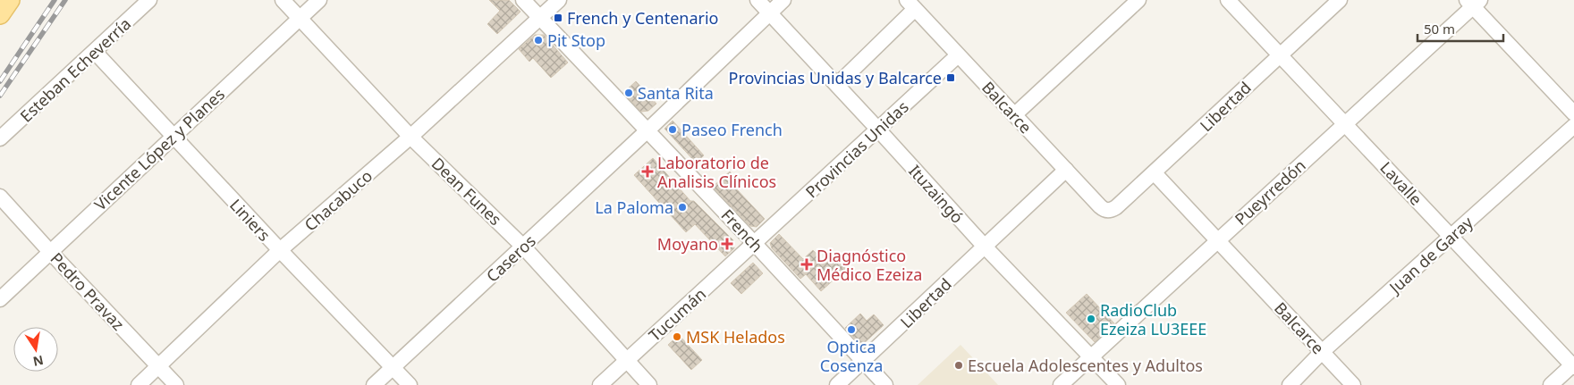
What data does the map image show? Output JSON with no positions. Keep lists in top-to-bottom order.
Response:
{
  "streets": {
    "street": [
      "Esteban Echeverría",
      "Libertad",
      "Balcarce",
      "Vicente López y Planes",
      "Provincias Unidas",
      "Lavalle",
      "Dean Funes",
      "Pueyrredón",
      "Ituzaingó",
      "Chacabuco",
      "Liniers",
      "French",
      "Juan de Garay",
      "Caseros",
      "Pedro Pravaz",
      "Tucumán"
    ]
  },
  "crossings": [
    ["Esteban Echeverría", "Liniers"],
    ["Libertad", "Balcarce"],
    ["Libertad", "Lavalle"],
    ["Libertad", "Ituzaingó"],
    ["Libertad", "French"],
    ["Balcarce", "Provincias Unidas"],
    ["Balcarce", "Pueyrredón"],
    ["Balcarce", "Juan de Garay"],
    ["Vicente López y Planes", "Dean Funes"],
    ["Vicente López y Planes", "Liniers"],
    ["Vicente López y Planes", "Pedro Pravaz"],
    ["Provincias Unidas", "Ituzaingó"],
    ["Provincias Unidas", "French"],
    ["Provincias Unidas", "Tucumán"],
    ["Lavalle", "Pueyrredón"],
    ["Lavalle", "Juan de Garay"],
    ["Dean Funes", "Chacabuco"],
    ["Dean Funes", "Caseros"],
    ["Dean Funes", "Tucumán"],
    ["Pueyrredón", "Ituzaingó"],
    ["Ituzaingó", "Caseros"],
    ["Chacabuco", "Liniers"],
    ["Chacabuco", "French"],
    ["Chacabuco", "Pedro Pravaz"],
    ["Liniers", "Caseros"],
    ["French", "Caseros"],
    ["French", "Tucumán"]
  ],
  "places": {
    "transit": ["French y Centenario", "Provincias Unidas y Balcarce"],
    "other": [
      "Pit Stop",
      "Santa Rita",
      "Paseo French",
      "La Paloma",
      "RadioClub Ezeiza LU3EEE",
      "Optica Cosenza",
      "MSK Helados",
      "Escuela Adolescentes y Adultos"
    ],
    "health": ["Laboratorio de Analisis Clínicos", "Moyano", "Diagnóstico Médico Ezeiza"]
  },
  "scale_bar": "50 m",
  "north": "bottom"
}
